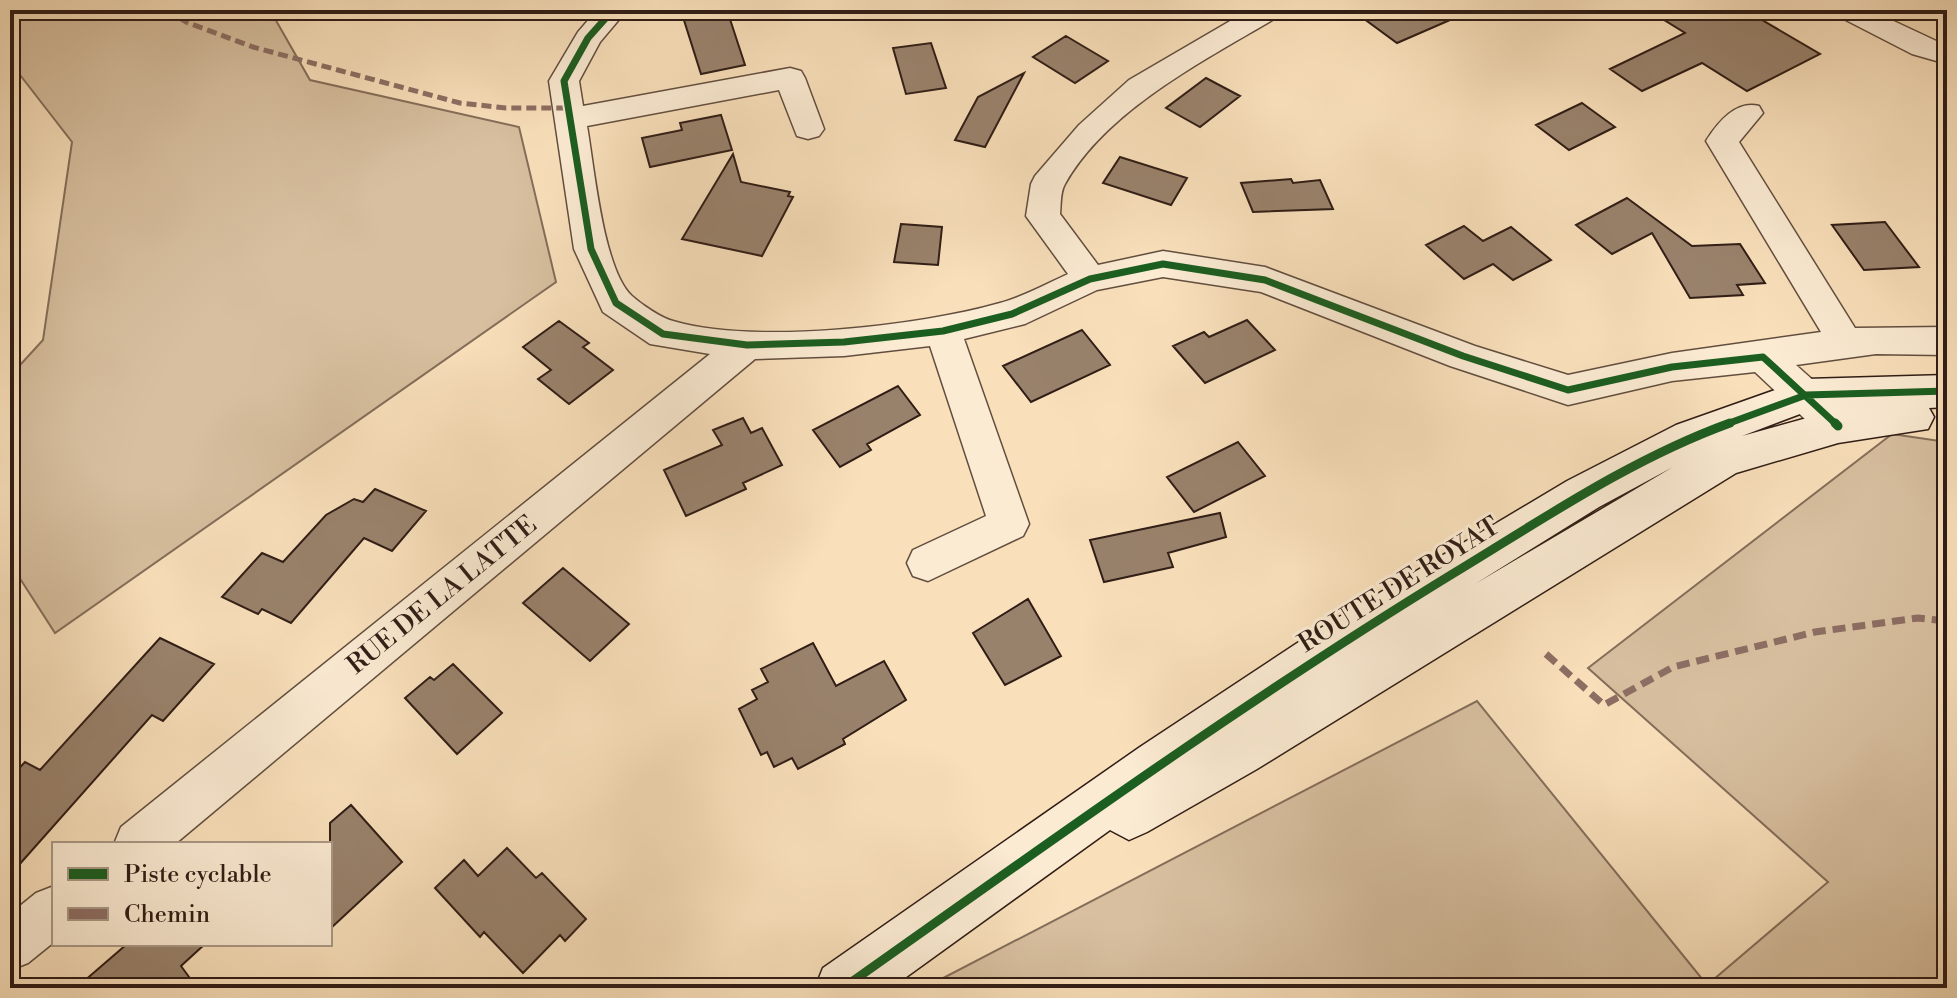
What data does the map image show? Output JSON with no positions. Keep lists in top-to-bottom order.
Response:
{
  "streets": {
    "street": ["RUE DE LA LATTE"],
    "cycle path": ["ROUTE DE ROYAT"]
  },
  "legend": ["Piste cyclable", "Chemin"]
}
